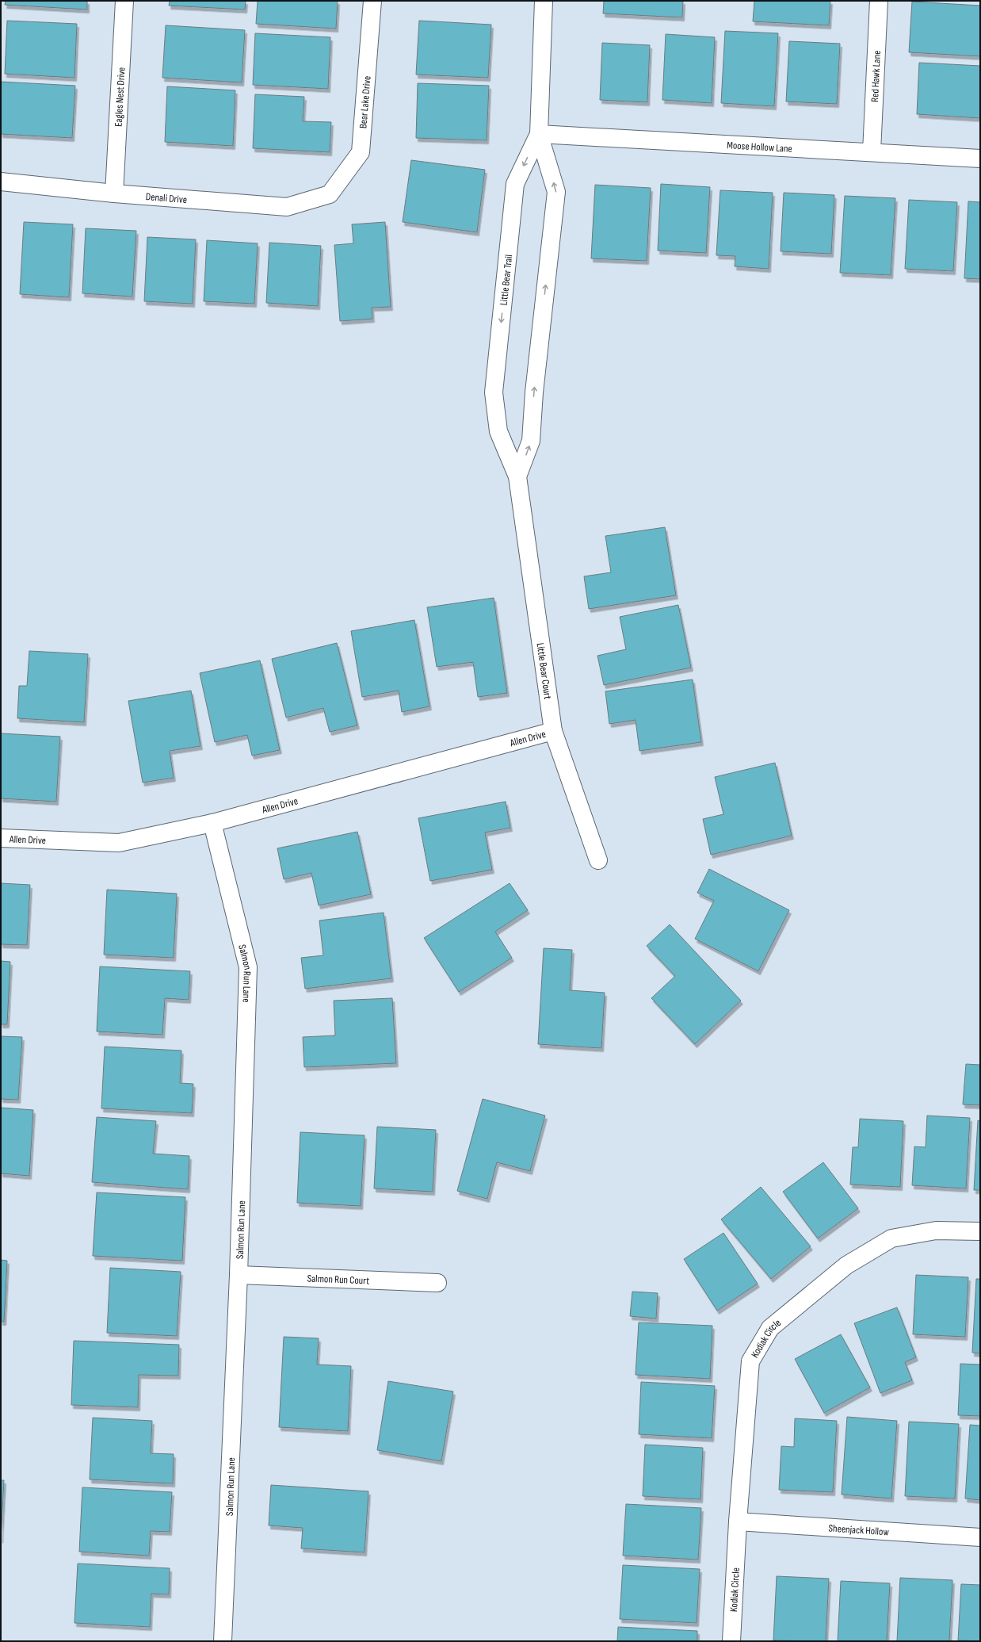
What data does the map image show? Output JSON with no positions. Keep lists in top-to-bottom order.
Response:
{
  "streets": {
    "street": [
      "Red Hawk Lane",
      "Eagles Nest Drive",
      "Bear Lake Drive",
      "Moose Hollow Lane",
      "Denali Drive",
      "Little Bear Trail",
      "Little Bear Court",
      "Allen Drive",
      "Salmon Run Lane",
      "Salmon Run Court",
      "Kodiak Circle",
      "Sheenjack Hollow"
    ]
  },
  "crossings": [
    ["Red Hawk Lane", "Moose Hollow Lane"],
    ["Eagles Nest Drive", "Denali Drive"],
    ["Bear Lake Drive", "Denali Drive"],
    ["Moose Hollow Lane", "Little Bear Trail"],
    ["Little Bear Trail", "Little Bear Court"],
    ["Little Bear Court", "Allen Drive"],
    ["Allen Drive", "Salmon Run Lane"],
    ["Salmon Run Lane", "Salmon Run Court"],
    ["Kodiak Circle", "Sheenjack Hollow"]
  ]
}
